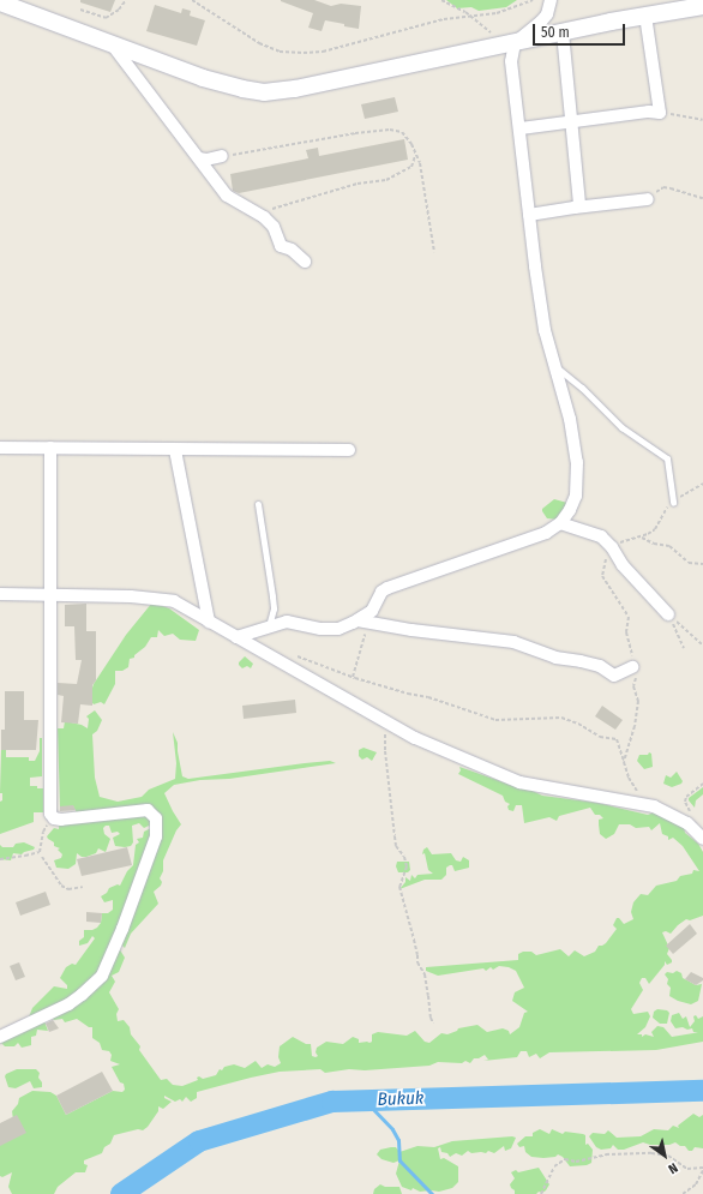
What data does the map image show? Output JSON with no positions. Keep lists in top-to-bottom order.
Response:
{
  "water": ["Bukuk"],
  "scale_bar": "50 m",
  "north": "bottom right"
}
